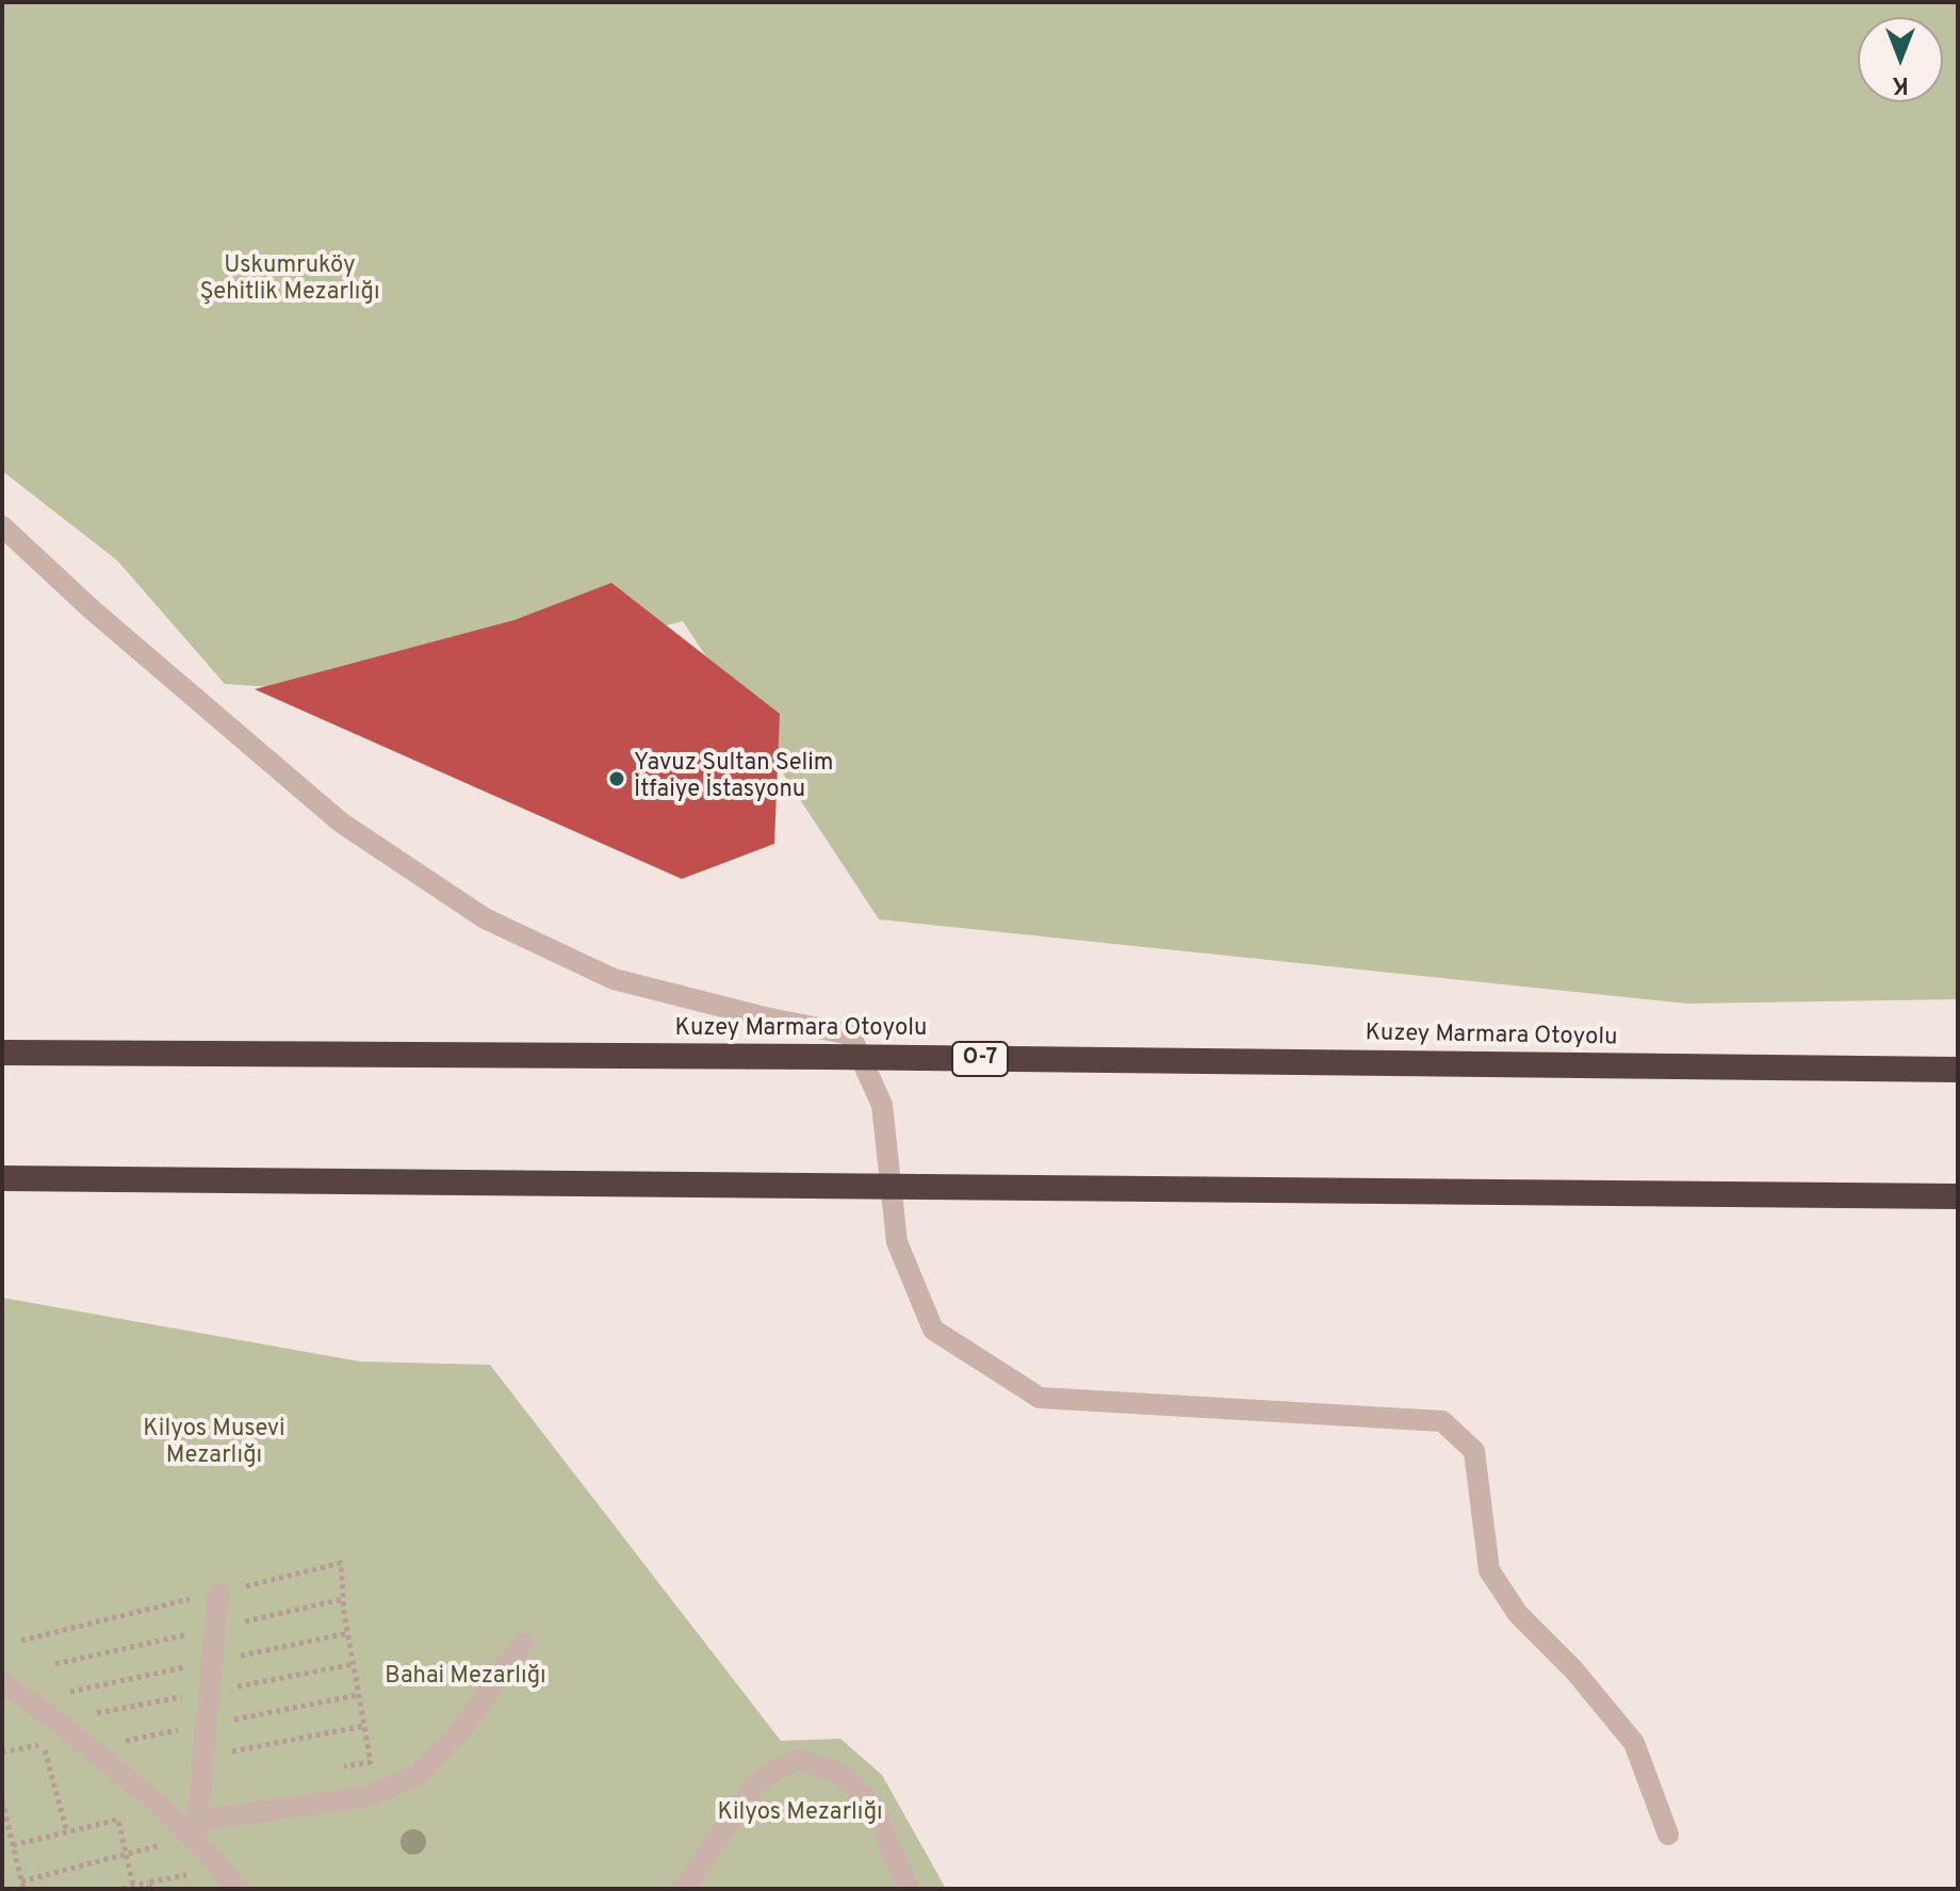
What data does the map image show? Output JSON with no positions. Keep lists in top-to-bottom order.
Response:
{
  "streets": {
    "highway": ["Kuzey Marmara Otoyolu", "O-7"]
  },
  "parks": [
    "Uskumruköy Şehitlik Mezarlığı",
    "Kilyos Musevi Mezarlığı",
    "Bahai Mezarlığı",
    "Kilyos Mezarlığı"
  ],
  "places": ["Yavuz Sultan Selim İtfaiye İstasyonu"],
  "north": "bottom"
}
